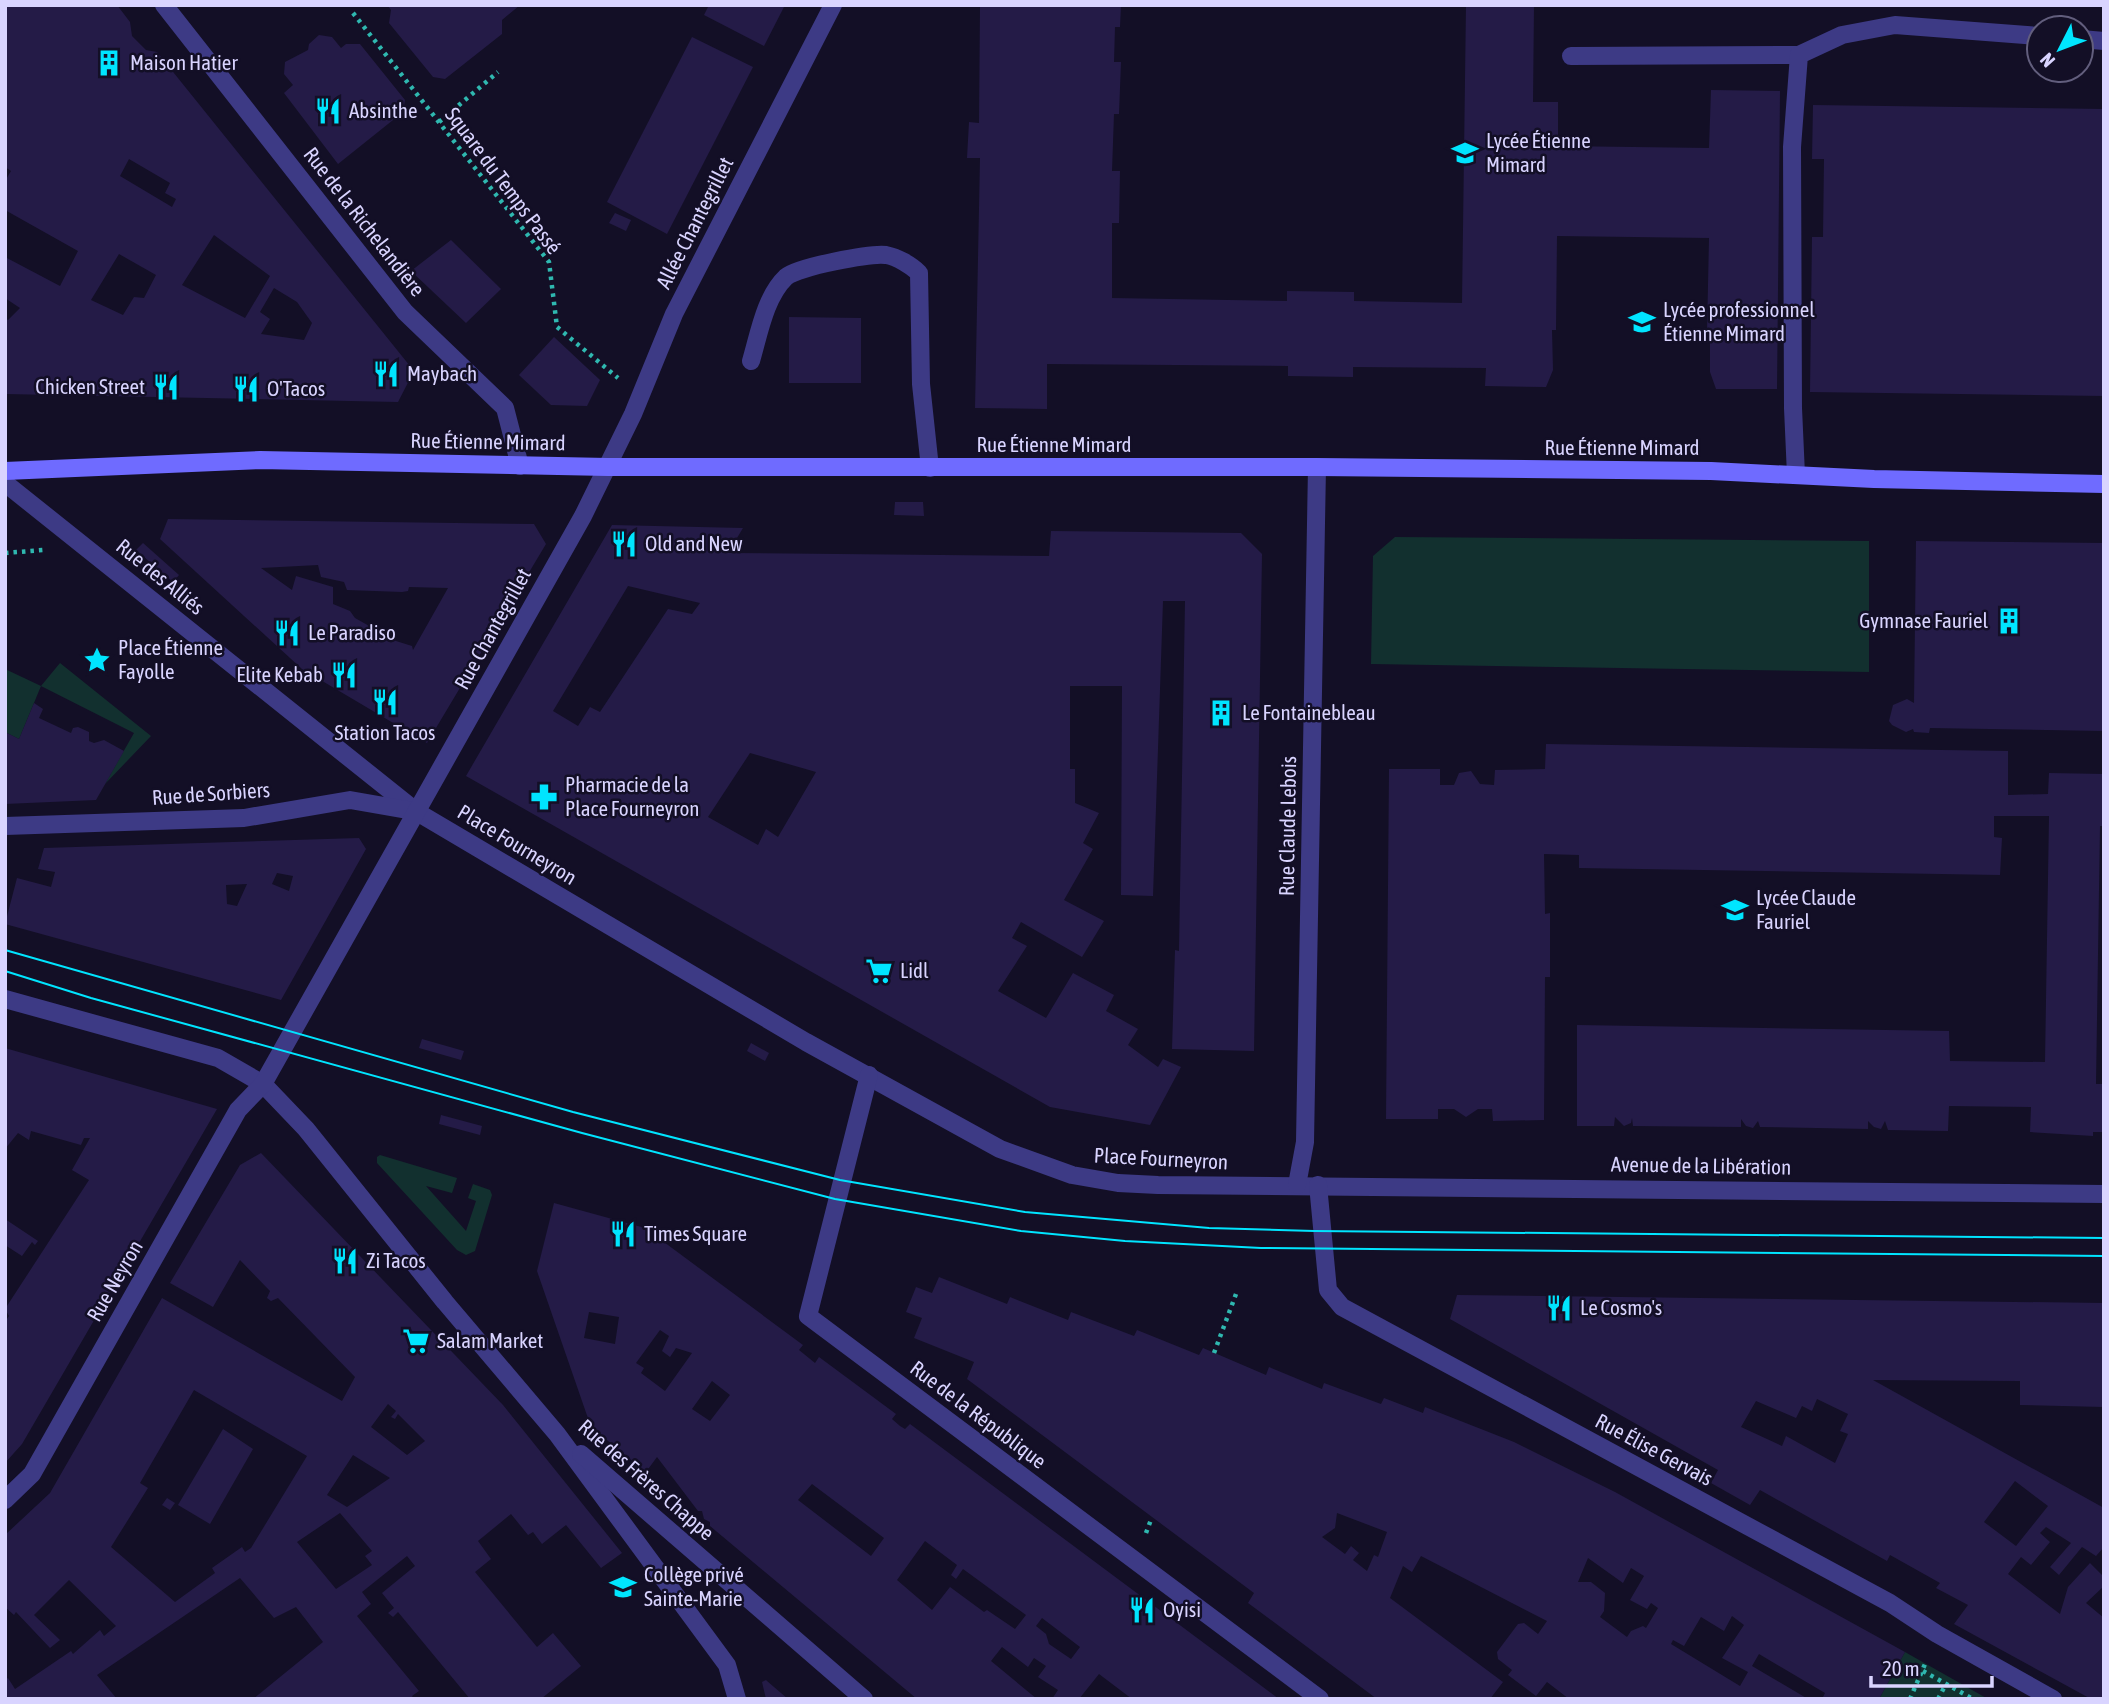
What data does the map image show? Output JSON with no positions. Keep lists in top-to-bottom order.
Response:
{
  "streets": {
    "main road": ["Rue Étienne Mimard"],
    "street": [
      "Rue de la Richelandière",
      "Allée Chantegrillet",
      "Rue des Alliés",
      "Rue Chantegrillet",
      "Rue de Sorbiers",
      "Rue Claude Lebois",
      "Place Fourneyron",
      "Avenue de la Libération",
      "Rue Neyron",
      "Rue de la République",
      "Rue Élise Gervais",
      "Rue des Frères Chappe"
    ],
    "path": ["Square du Temps Passé"]
  },
  "crossings": [
    ["Square du Temps Passé", "Allée Chantegrillet"],
    ["Rue de la Richelandière", "Rue Étienne Mimard"],
    ["Allée Chantegrillet", "Rue Étienne Mimard"],
    ["Allée Chantegrillet", "Rue Chantegrillet"],
    ["Rue Étienne Mimard", "Rue Chantegrillet"],
    ["Rue Étienne Mimard", "Rue Claude Lebois"],
    ["Rue des Alliés", "Rue Chantegrillet"],
    ["Rue des Alliés", "Rue de Sorbiers"],
    ["Rue des Alliés", "Place Fourneyron"],
    ["Rue Chantegrillet", "Rue de Sorbiers"],
    ["Rue Chantegrillet", "Place Fourneyron"],
    ["Rue de Sorbiers", "Place Fourneyron"],
    ["Rue Claude Lebois", "Place Fourneyron"],
    ["Rue Claude Lebois", "Avenue de la Libération"],
    ["Place Fourneyron", "Avenue de la Libération"],
    ["Place Fourneyron", "Rue de la République"],
    ["Avenue de la Libération", "Rue Élise Gervais"]
  ],
  "places": {
    "building": ["Maison Hatier", "Gymnase Fauriel", "Le Fontainebleau"],
    "restaurant": [
      "Absinthe",
      "Maybach",
      "Chicken Street",
      "O'Tacos",
      "Old and New",
      "Le Paradiso",
      "Elite Kebab",
      "Station Tacos",
      "Times Square",
      "Zi Tacos",
      "Le Cosmo's",
      "Oyisi"
    ],
    "school or university": [
      "Lycée Étienne Mimard",
      "Lycée professionnel Étienne Mimard",
      "Lycée Claude Fauriel",
      "Collège privé Sainte-Marie"
    ],
    "place": ["Place Étienne Fayolle"],
    "pharmacy": ["Pharmacie de la Place Fourneyron"],
    "supermarket": ["Lidl", "Salam Market"]
  },
  "scale_bar": "20 m",
  "north": "bottom left"
}
